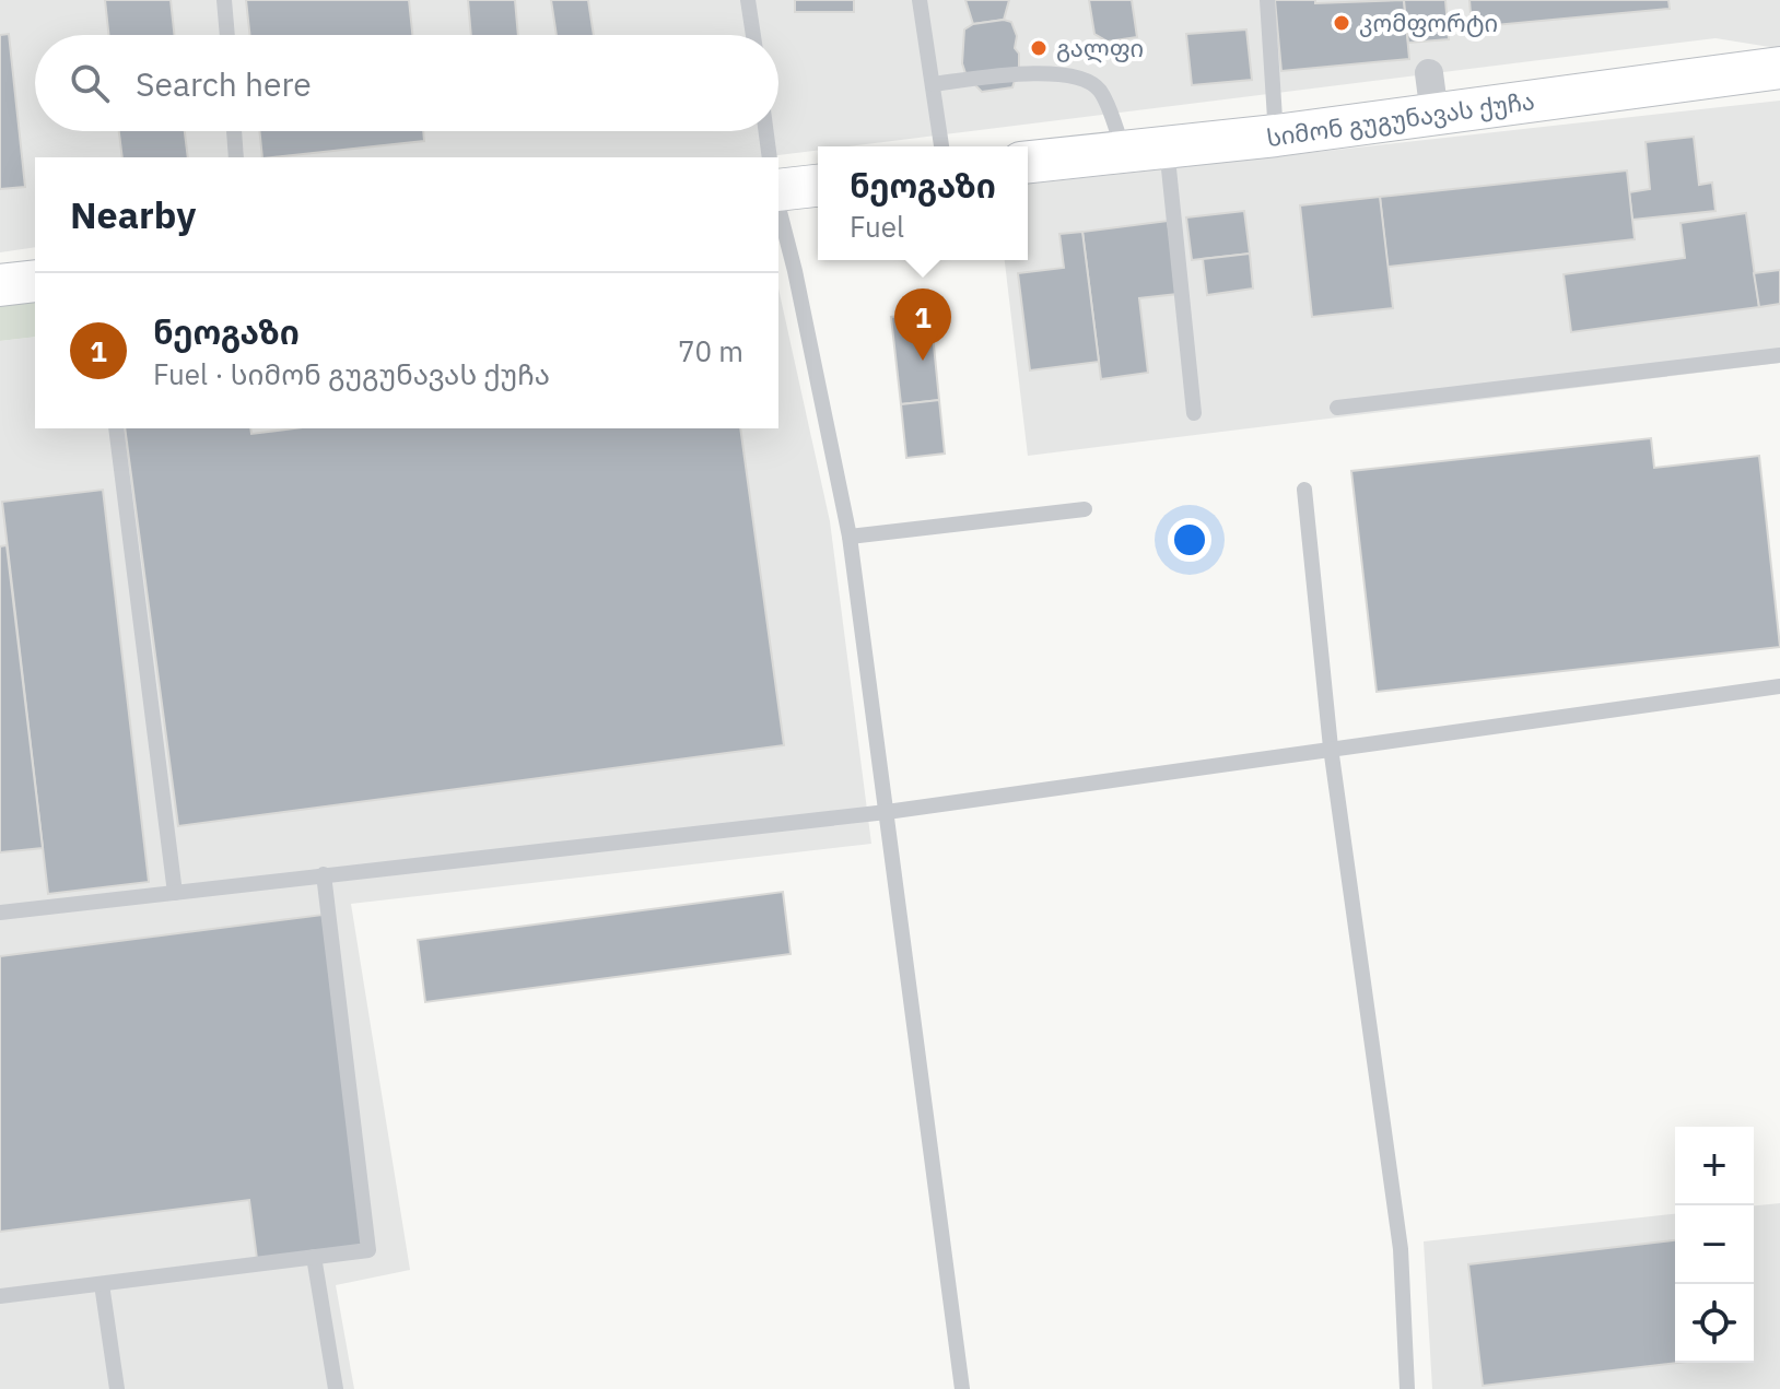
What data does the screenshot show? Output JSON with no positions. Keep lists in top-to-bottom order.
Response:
{
  "streets": {
    "main road": ["სიმონ გუგუნავას ქუჩა"]
  },
  "places": ["კომფორტი", "გალფი"],
  "page": {
    "search": "Search here",
    "popup": ["ნეოგაზი", "Fuel"],
    "heading": "Nearby",
    "list": [
      {
        "mark": "1",
        "name": "ნეოგაზი",
        "note": "Fuel · სიმონ გუგუნავას ქუჩა",
        "value": "70 m"
      }
    ],
    "pins": "1",
    "map_buttons": ["+", "−"]
  }
}
